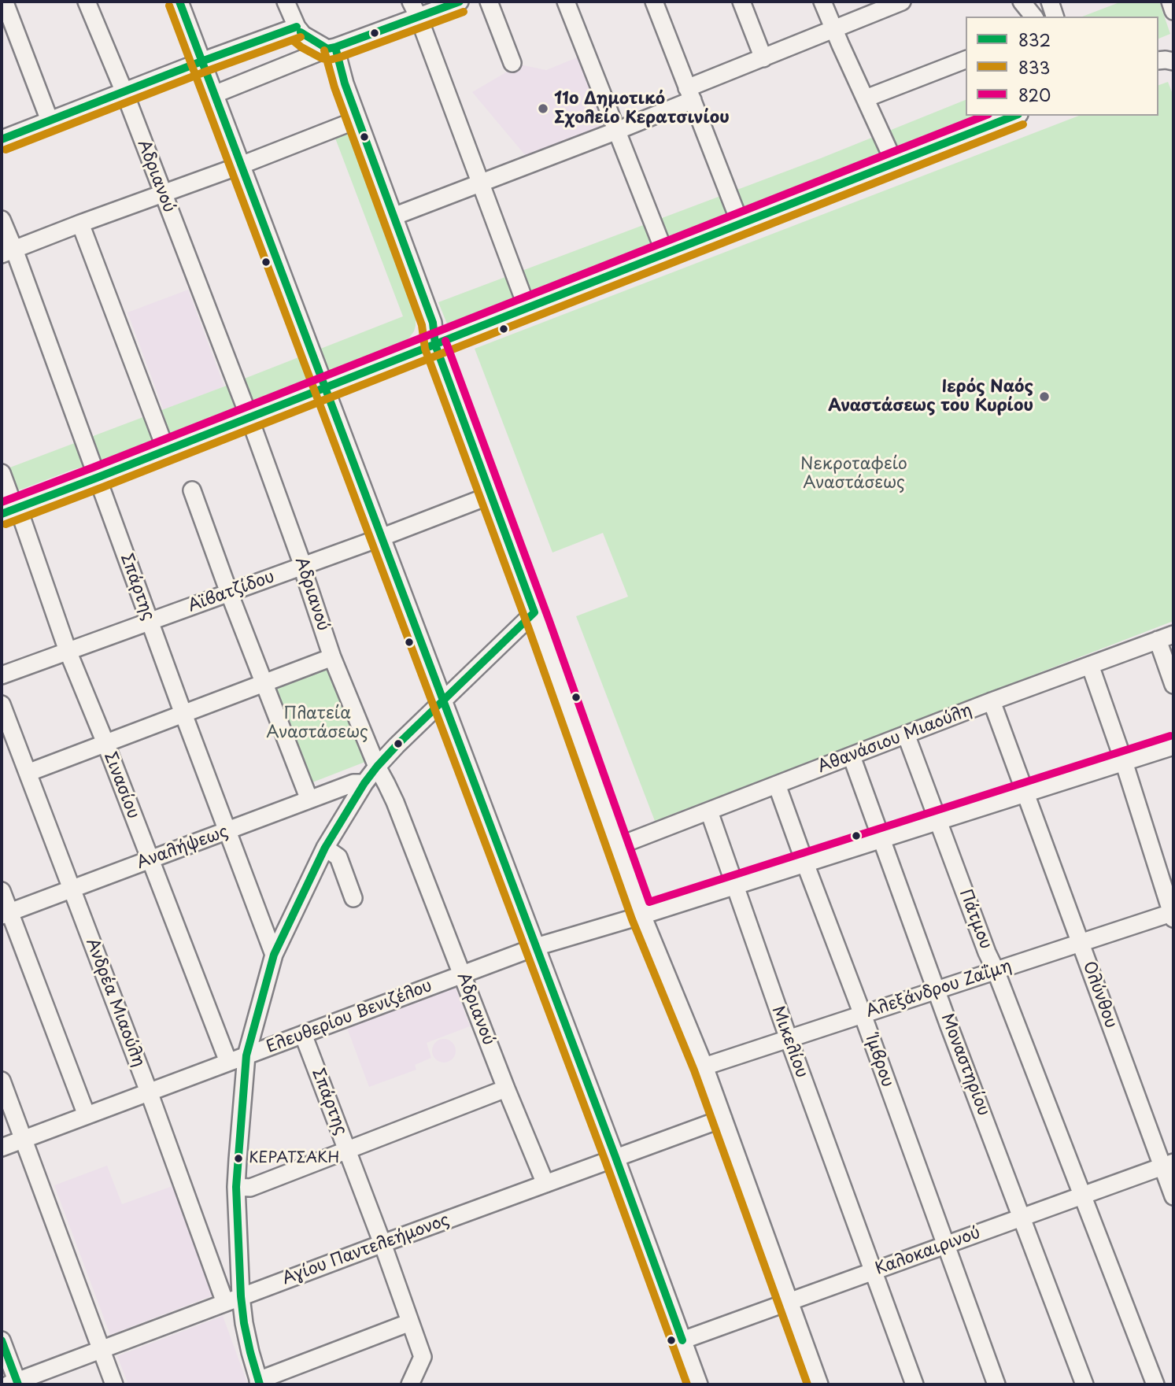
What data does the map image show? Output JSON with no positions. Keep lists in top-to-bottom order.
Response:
{
  "streets": {
    "street": [
      "Αδριανού",
      "Σπάρτης",
      "Αϊβατζίδου",
      "Αθανάσιου Μιαούλη",
      "Σινασίου",
      "Αναλήψεως",
      "Πάτμου",
      "Αλεξάνδρου Ζαΐμη",
      "Ολύνθου",
      "Ανδρέα Μιαούλη",
      "Ελευθερίου Βενιζέλου",
      "Μικελίου",
      "Ίμβρου",
      "Μοναστηρίου",
      "Αγίου Παντελεήμονος",
      "Καλοκαιρινού"
    ]
  },
  "crossings": [
    ["Αδριανού", "Αϊβατζίδου"],
    ["Αδριανού", "Ελευθερίου Βενιζέλου"],
    ["Αδριανού", "Αγίου Παντελεήμονος"],
    ["Σπάρτης", "Αϊβατζίδου"],
    ["Σπάρτης", "Αναλήψεως"],
    ["Σπάρτης", "Ελευθερίου Βενιζέλου"],
    ["Σπάρτης", "Αγίου Παντελεήμονος"],
    ["Αϊβατζίδου", "Σινασίου"],
    ["Αθανάσιου Μιαούλη", "Πάτμου"],
    ["Αθανάσιου Μιαούλη", "Ολύνθου"],
    ["Αθανάσιου Μιαούλη", "Μικελίου"],
    ["Αθανάσιου Μιαούλη", "Ίμβρου"],
    ["Αθανάσιου Μιαούλη", "Μοναστηρίου"],
    ["Σινασίου", "Αναλήψεως"],
    ["Σινασίου", "Ελευθερίου Βενιζέλου"],
    ["Αναλήψεως", "Ανδρέα Μιαούλη"],
    ["Πάτμου", "Αλεξάνδρου Ζαΐμη"],
    ["Πάτμου", "Ελευθερίου Βενιζέλου"],
    ["Πάτμου", "Καλοκαιρινού"],
    ["Αλεξάνδρου Ζαΐμη", "Ολύνθου"],
    ["Αλεξάνδρου Ζαΐμη", "Μικελίου"],
    ["Αλεξάνδρου Ζαΐμη", "Ίμβρου"],
    ["Αλεξάνδρου Ζαΐμη", "Μοναστηρίου"],
    ["Ολύνθου", "Ελευθερίου Βενιζέλου"],
    ["Ολύνθου", "Καλοκαιρινού"],
    ["Ανδρέα Μιαούλη", "Ελευθερίου Βενιζέλου"],
    ["Ανδρέα Μιαούλη", "Αγίου Παντελεήμονος"],
    ["Ελευθερίου Βενιζέλου", "Μικελίου"],
    ["Ελευθερίου Βενιζέλου", "Ίμβρου"],
    ["Ελευθερίου Βενιζέλου", "Μοναστηρίου"],
    ["Μικελίου", "Καλοκαιρινού"],
    ["Ίμβρου", "Καλοκαιρινού"],
    ["Μοναστηρίου", "Καλοκαιρινού"]
  ],
  "parks": ["Νεκροταφείο Αναστάσεως", "Πλατεία Αναστάσεως"],
  "places": ["11o Δημοτικό Σχολείο Κερατσινίου", "Ιερός Ναός Αναστάσεως του Κυρίου", "ΚΕΡΑΤΣΑΚΗ"],
  "lines": ["transit line 832", "transit line 833", "transit line 820"],
  "legend": ["832", "833", "820"]
}
